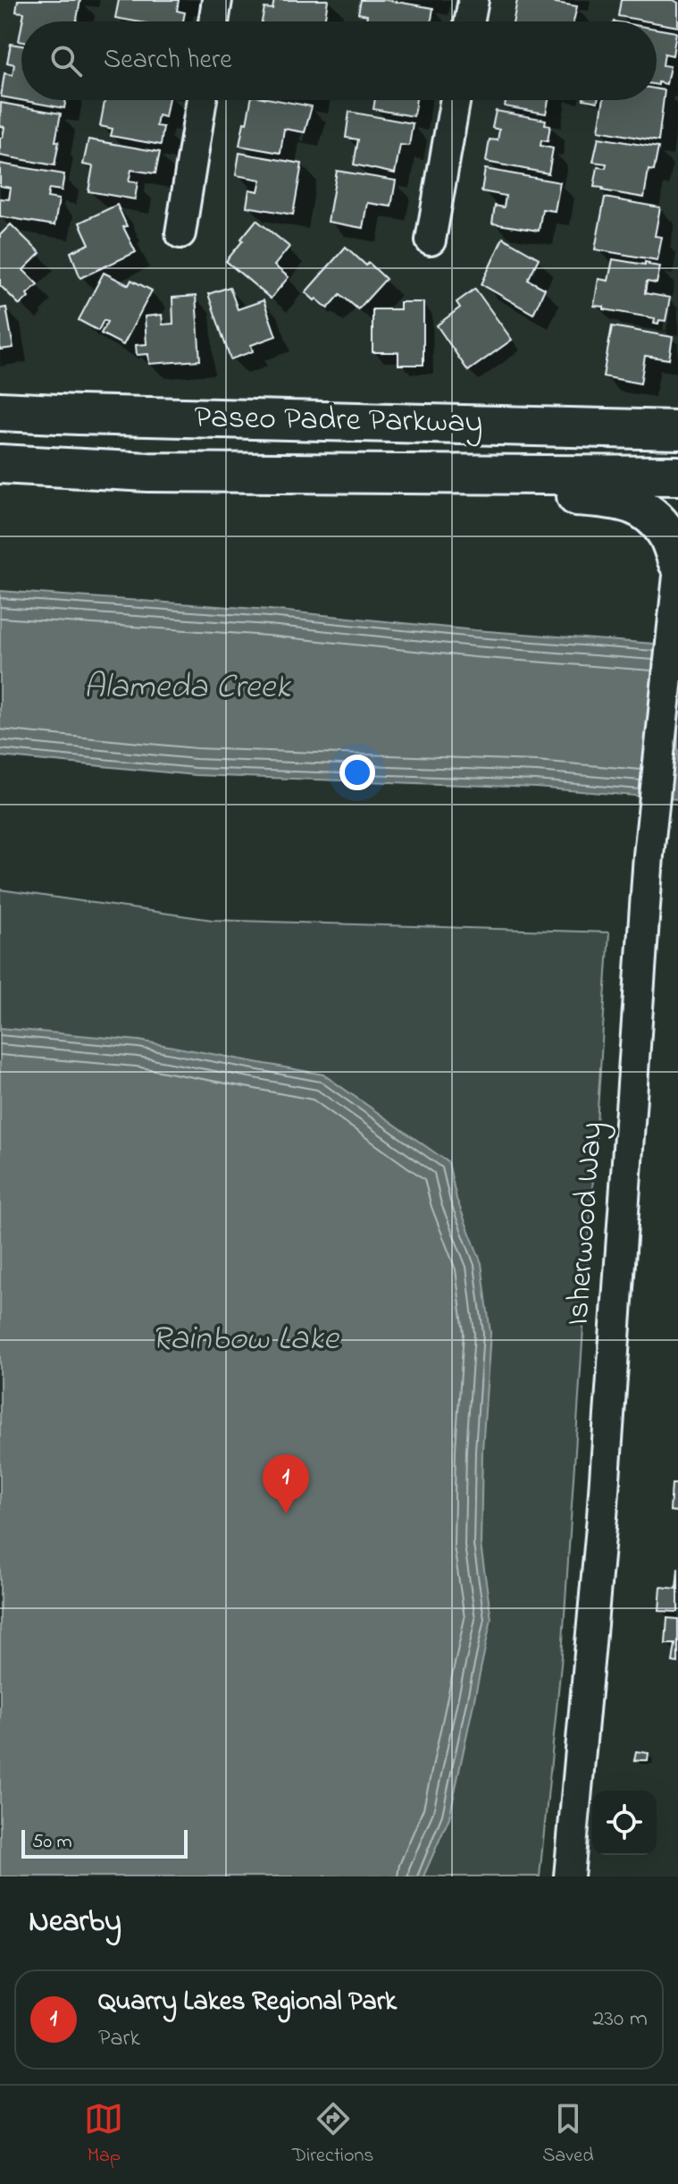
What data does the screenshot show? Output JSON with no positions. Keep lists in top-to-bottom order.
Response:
{
  "streets": {
    "main road": ["Paseo Padre Parkway"],
    "street": ["Isherwood Way"]
  },
  "water": ["Alameda Creek", "Rainbow Lake"],
  "scale_bar": "50 m",
  "page": {
    "search": "Search here",
    "pins": "1",
    "scale": "50 m",
    "heading": "Nearby",
    "list": [
      {
        "mark": "1",
        "name": "Quarry Lakes Regional Park",
        "note": "Park",
        "value": "230 m"
      }
    ],
    "nav": ["Map", "Directions", "Saved"]
  }
}
